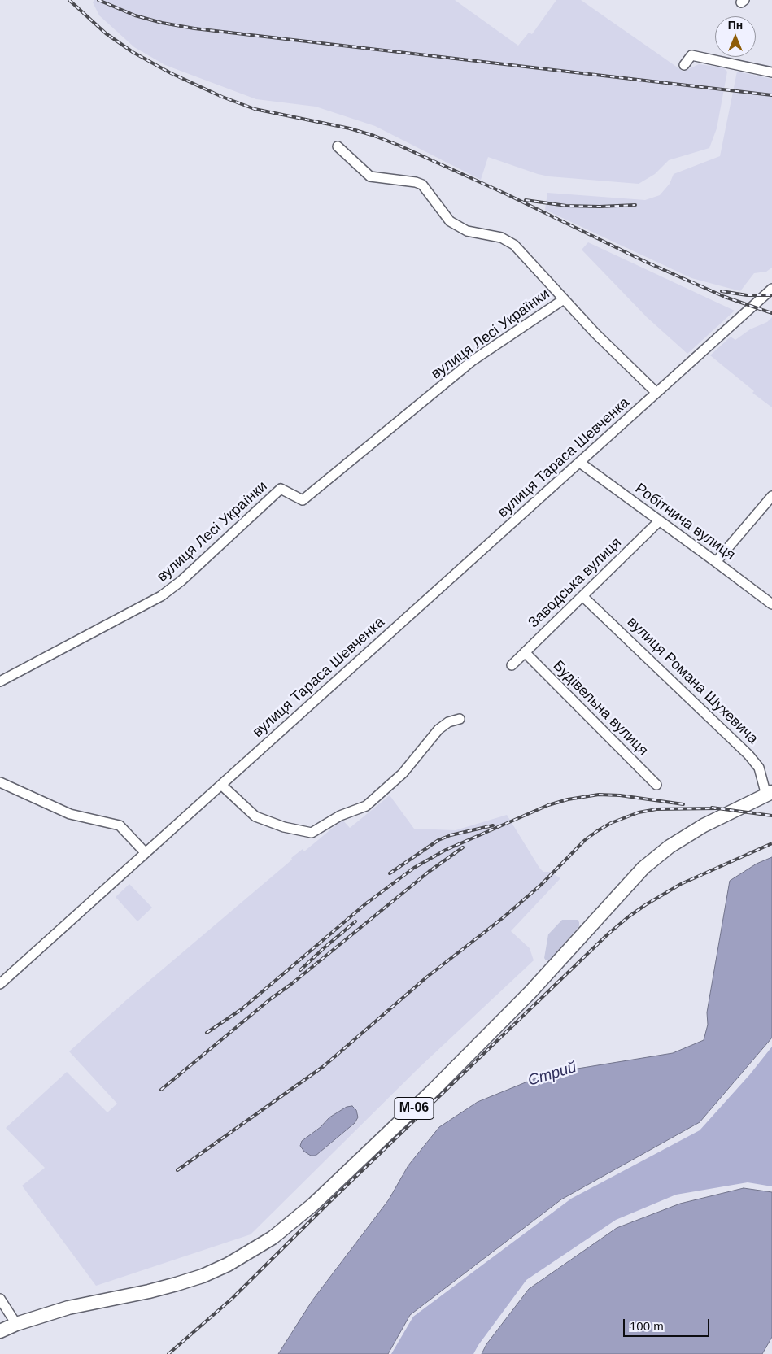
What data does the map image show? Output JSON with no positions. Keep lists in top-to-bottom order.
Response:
{
  "streets": {
    "highway": ["М-06"],
    "street": [
      "вулиця Лесі Українки",
      "вулиця Тараса Шевченка",
      "Робітнича вулиця",
      "Заводська вулиця",
      "вулиця Романа Шухевича",
      "Будівельна вулиця"
    ]
  },
  "crossings": [
    ["вулиця Тараса Шевченка", "Робітнича вулиця"],
    ["Робітнича вулиця", "Заводська вулиця"],
    ["Заводська вулиця", "вулиця Романа Шухевича"],
    ["Заводська вулиця", "Будівельна вулиця"],
    ["вулиця Романа Шухевича", "М-06"]
  ],
  "water": ["Стрий"],
  "scale_bar": "100 m",
  "north": "top"
}
